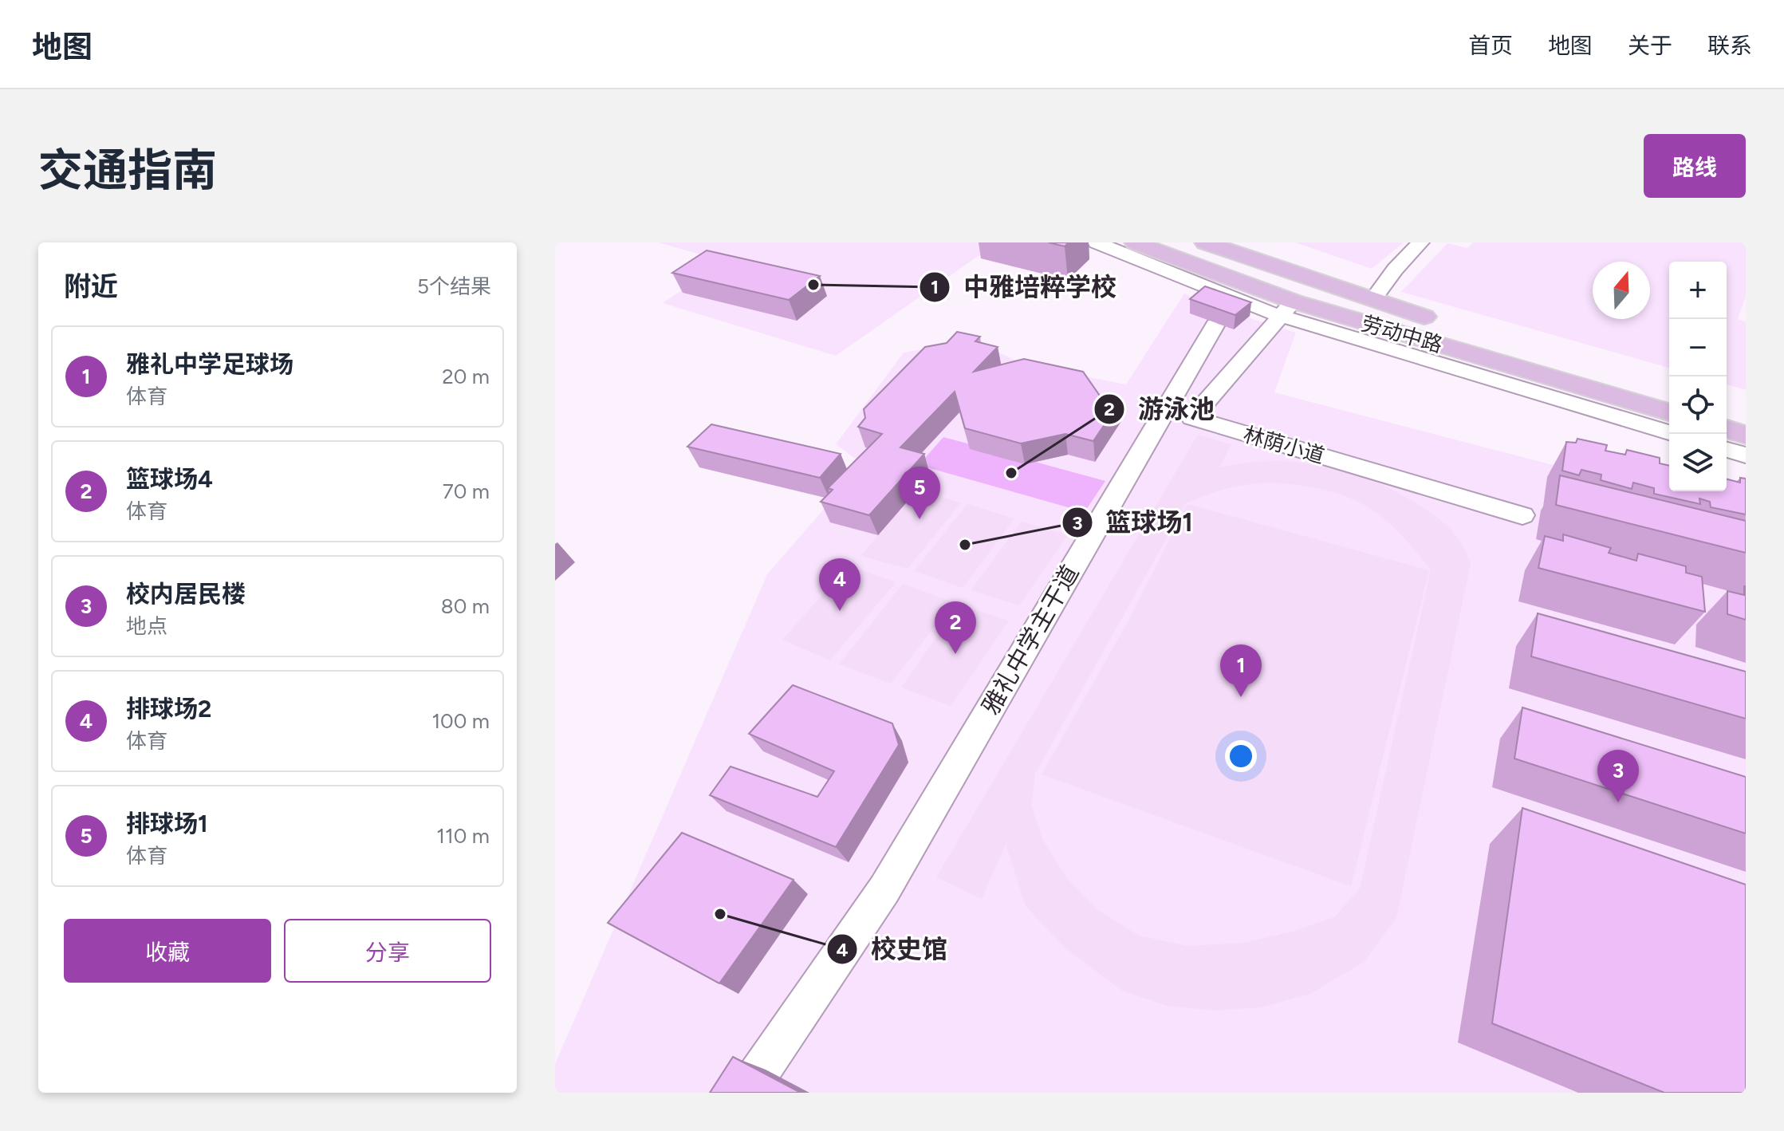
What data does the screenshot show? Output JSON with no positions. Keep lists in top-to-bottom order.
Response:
{
  "streets": {
    "main road": ["劳动中路"],
    "street": ["林荫小道", "雅礼中学主干道"]
  },
  "crossings": [
    ["劳动中路", "林荫小道"],
    ["劳动中路", "雅礼中学主干道"]
  ],
  "places": [
    "中雅培粹学校",
    "游泳池",
    "篮球场1",
    "校史馆"
  ],
  "north": "top",
  "page": {
    "header": "地图",
    "nav": [
      "首页",
      "地图",
      "关于",
      "联系"
    ],
    "title": "交通指南",
    "buttons": [
      "路线",
      ["收藏", "分享"]
    ],
    "heading": ["附近", "5个结果"],
    "map_buttons": ["+", "−"],
    "list": [
      {
        "mark": "1",
        "name": "雅礼中学足球场",
        "note": "体育",
        "value": "20 m"
      },
      {
        "mark": "2",
        "name": "篮球场4",
        "note": "体育",
        "value": "70 m"
      },
      {
        "mark": "3",
        "name": "校内居民楼",
        "note": "地点",
        "value": "80 m"
      },
      {
        "mark": "4",
        "name": "排球场2",
        "note": "体育",
        "value": "100 m"
      },
      {
        "mark": "5",
        "name": "排球场1",
        "note": "体育",
        "value": "110 m"
      }
    ],
    "pins": [
      "5",
      "4",
      "2",
      "1",
      "3"
    ]
  }
}
